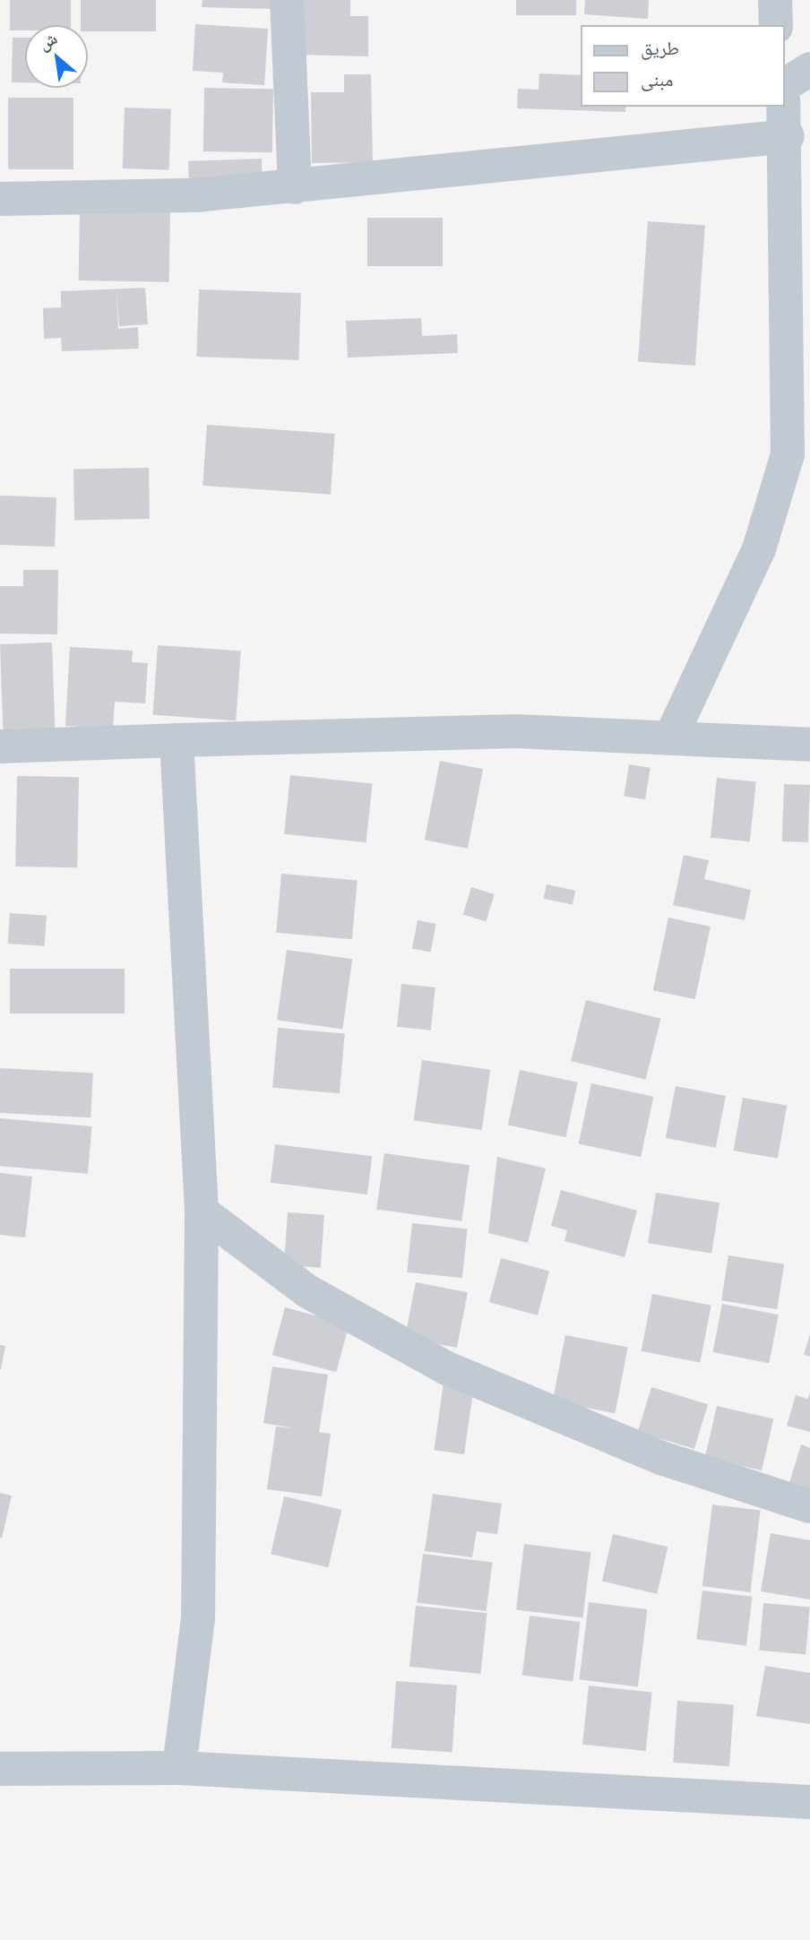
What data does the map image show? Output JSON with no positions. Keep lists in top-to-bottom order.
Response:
{
  "legend": ["طريق", "مبنى"],
  "north": "top left"
}
